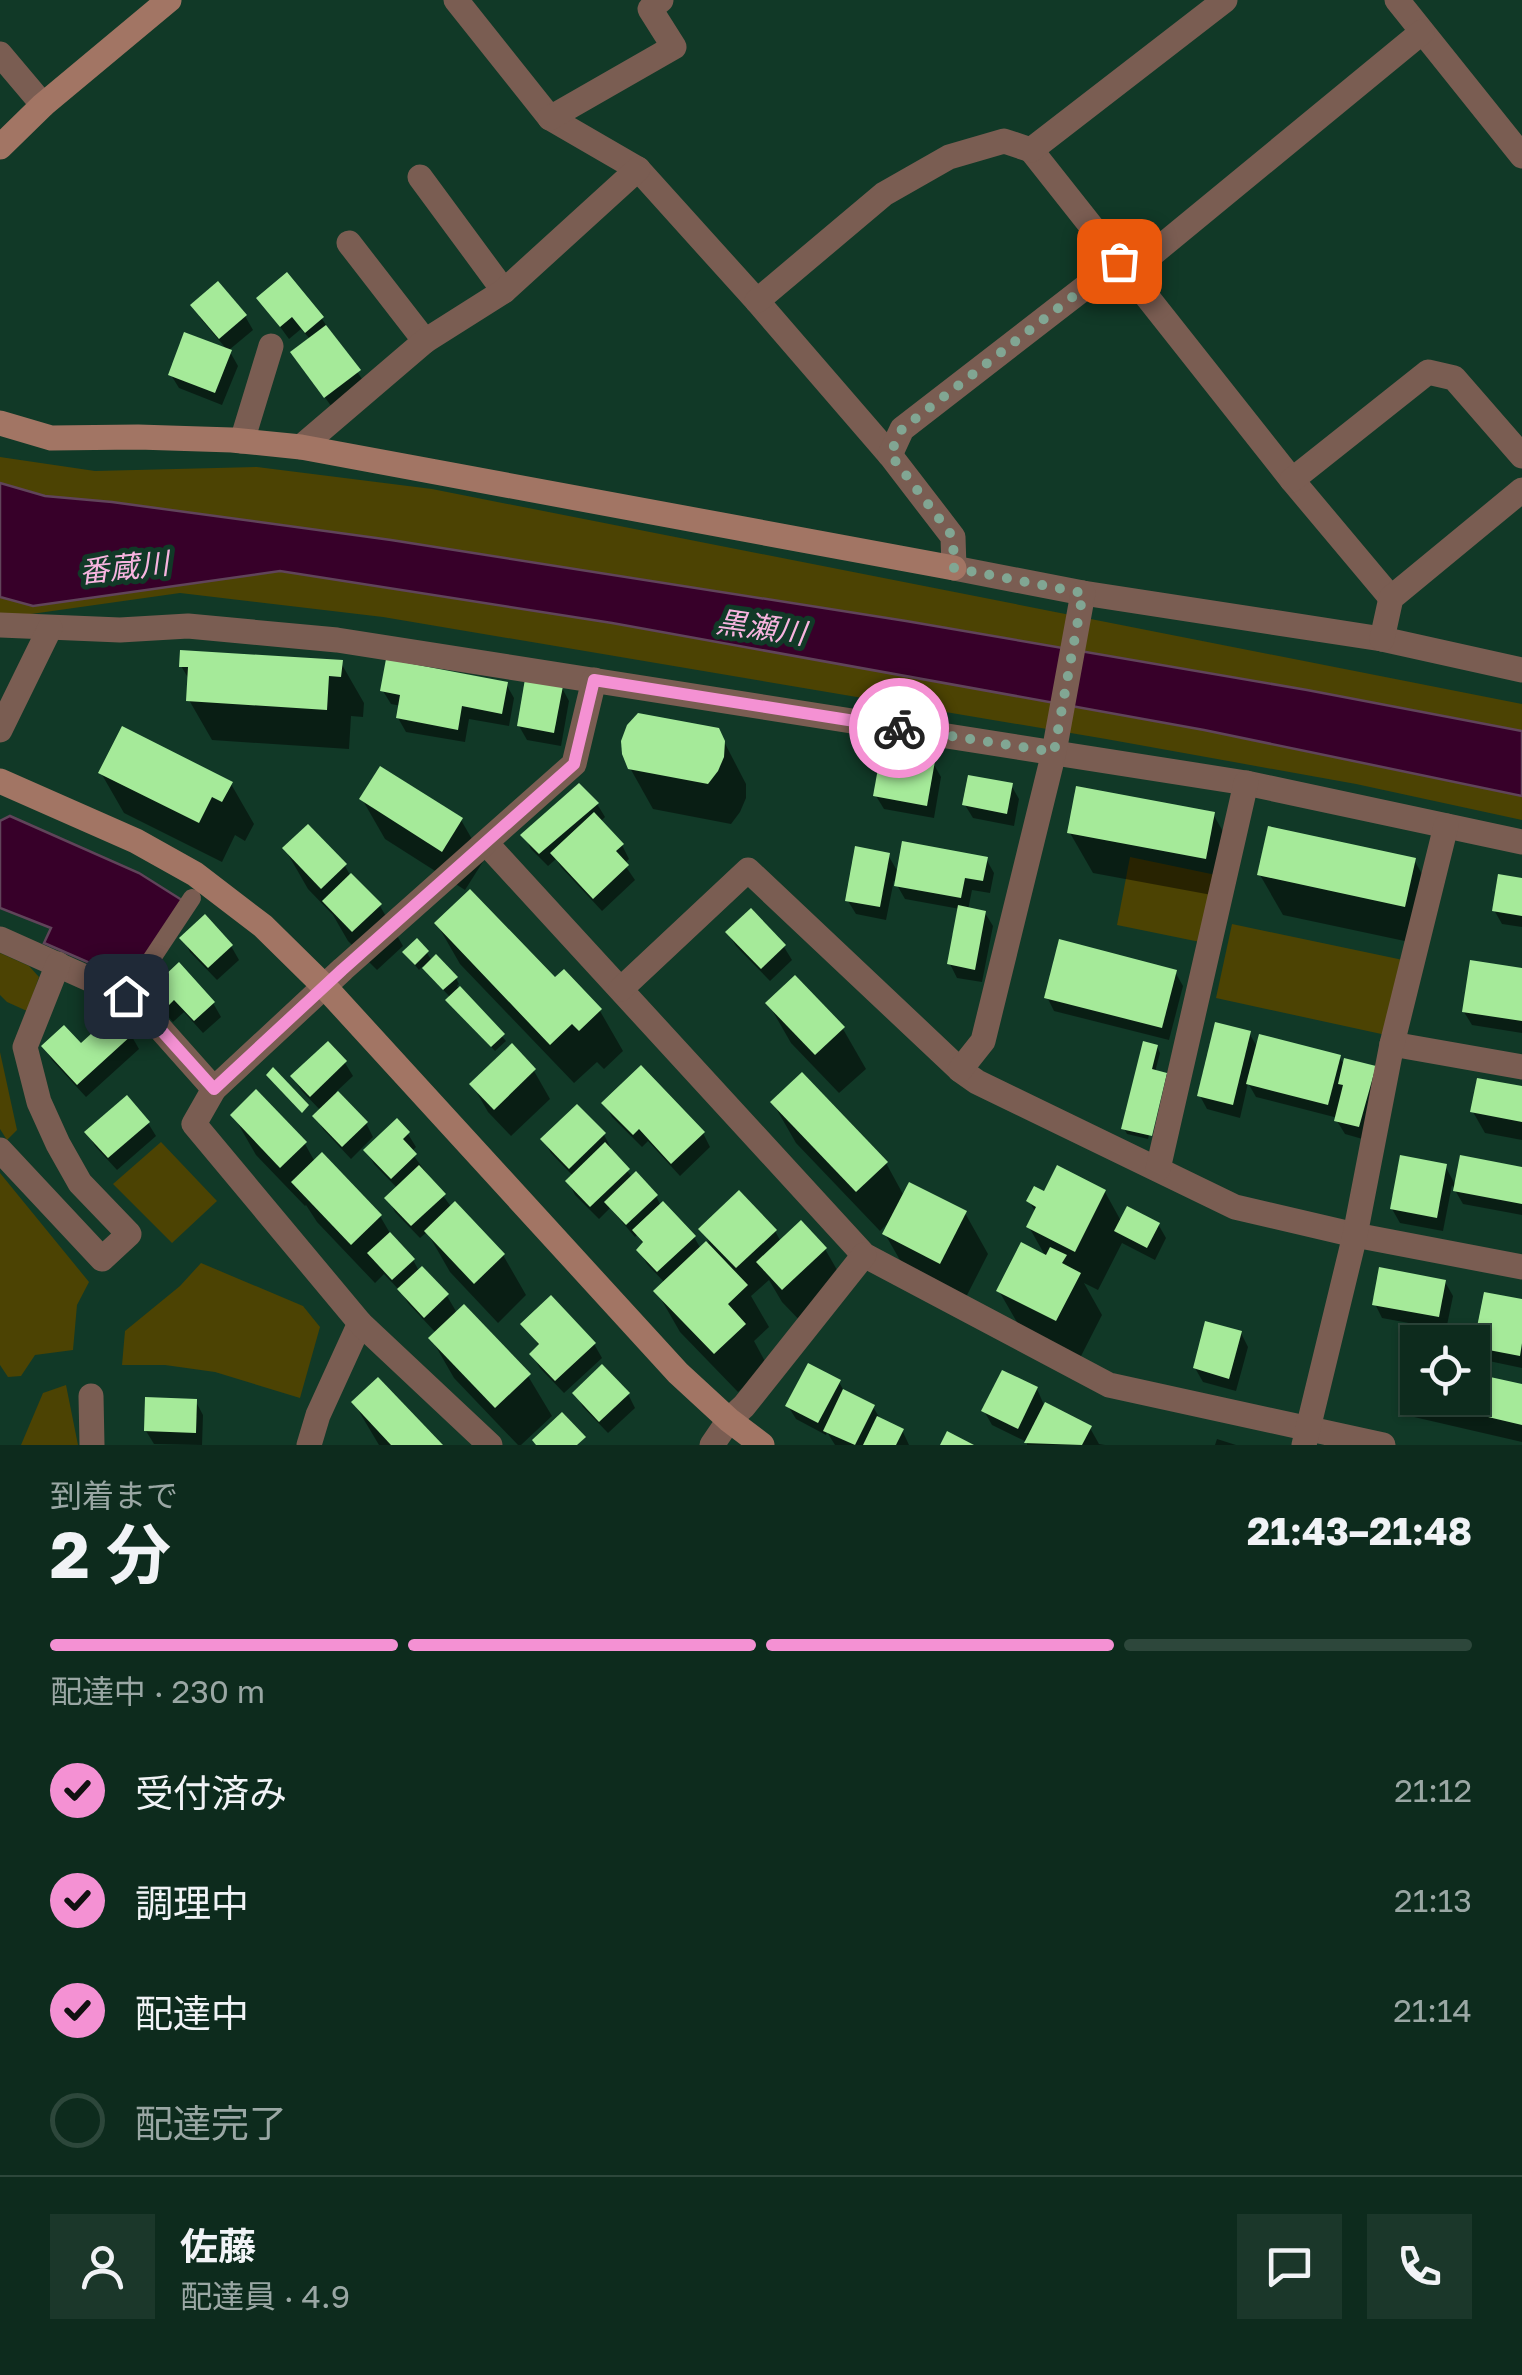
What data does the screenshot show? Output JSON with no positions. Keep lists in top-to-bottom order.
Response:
{
  "water": ["番蔵川", "黒瀬川"],
  "page": {
    "heading": ["2 分", "到着まで", "21:43–21:48"],
    "panel": ["佐藤", "配達員 · 4.9"],
    "bar": "配達中 · 230 m",
    "list": [
      ["受付済み", "21:12"],
      ["調理中", "21:13"],
      ["配達中", "21:14"],
      "配達完了"
    ]
  }
}
